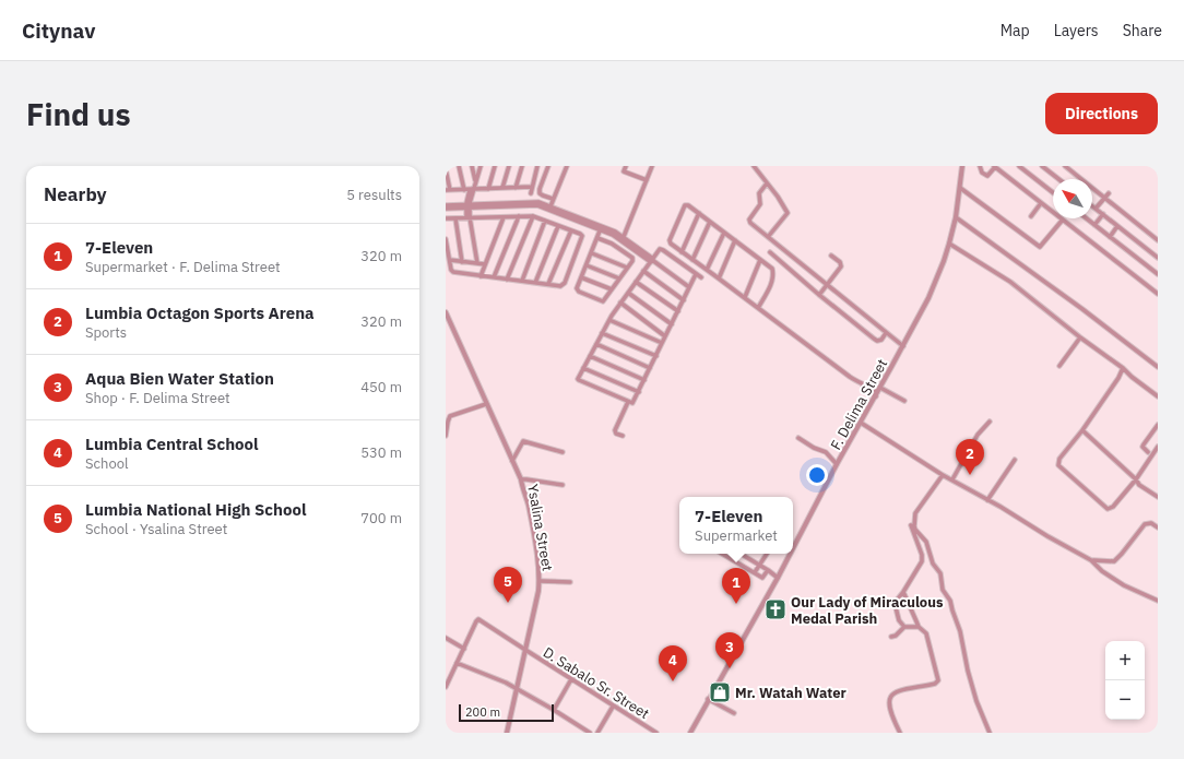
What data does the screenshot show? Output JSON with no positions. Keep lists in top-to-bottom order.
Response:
{
  "streets": {
    "street": ["F. Delima Street", "Ysalina Street", "D. Sabalo Sr. Street"]
  },
  "crossings": [
    ["Ysalina Street", "D. Sabalo Sr. Street"]
  ],
  "places": {
    "church": ["Our Lady of Miraculous Medal Parish"],
    "shop": ["Mr. Watah Water"]
  },
  "scale_bar": "200 m",
  "north": "top left",
  "page": {
    "header": "Citynav",
    "nav": ["Map", "Layers", "Share"],
    "buttons": "Directions",
    "title": "Find us",
    "heading": ["Nearby", "5 results"],
    "list": [
      {
        "mark": "1",
        "name": "7-Eleven",
        "note": "Supermarket · F. Delima Street",
        "value": "320 m"
      },
      {
        "mark": "2",
        "name": "Lumbia Octagon Sports Arena",
        "note": "Sports",
        "value": "320 m"
      },
      {
        "mark": "3",
        "name": "Aqua Bien Water Station",
        "note": "Shop · F. Delima Street",
        "value": "450 m"
      },
      {
        "mark": "4",
        "name": "Lumbia Central School",
        "note": "School",
        "value": "530 m"
      },
      {
        "mark": "5",
        "name": "Lumbia National High School",
        "note": "School · Ysalina Street",
        "value": "700 m"
      }
    ],
    "pins": [
      "2",
      "5",
      "1",
      "3",
      "4"
    ],
    "popup": ["7-Eleven", "Supermarket"],
    "map_buttons": ["+", "−"],
    "scale": "200 m"
  }
}
